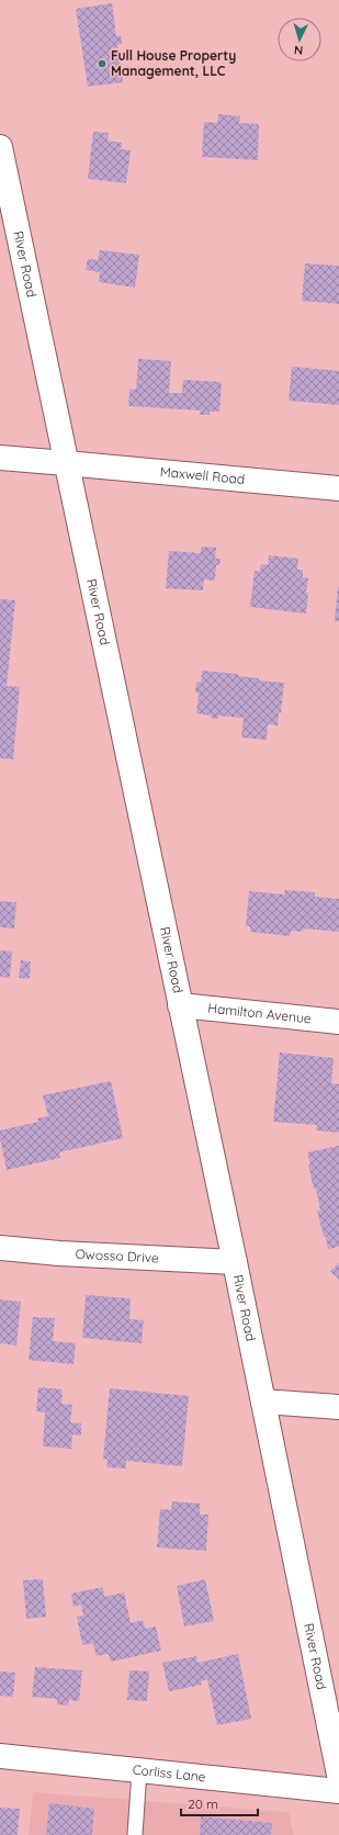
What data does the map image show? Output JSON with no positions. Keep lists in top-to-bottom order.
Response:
{
  "streets": {
    "main road": [
      "River Road",
      "Maxwell Road",
      "Hamilton Avenue",
      "Owosso Drive",
      "Corliss Lane"
    ]
  },
  "crossings": [
    ["River Road", "Maxwell Road"],
    ["River Road", "Hamilton Avenue"],
    ["River Road", "Owosso Drive"]
  ],
  "places": ["Full House Property Management, LLC"],
  "scale_bar": "20 m",
  "north": "bottom"
}
